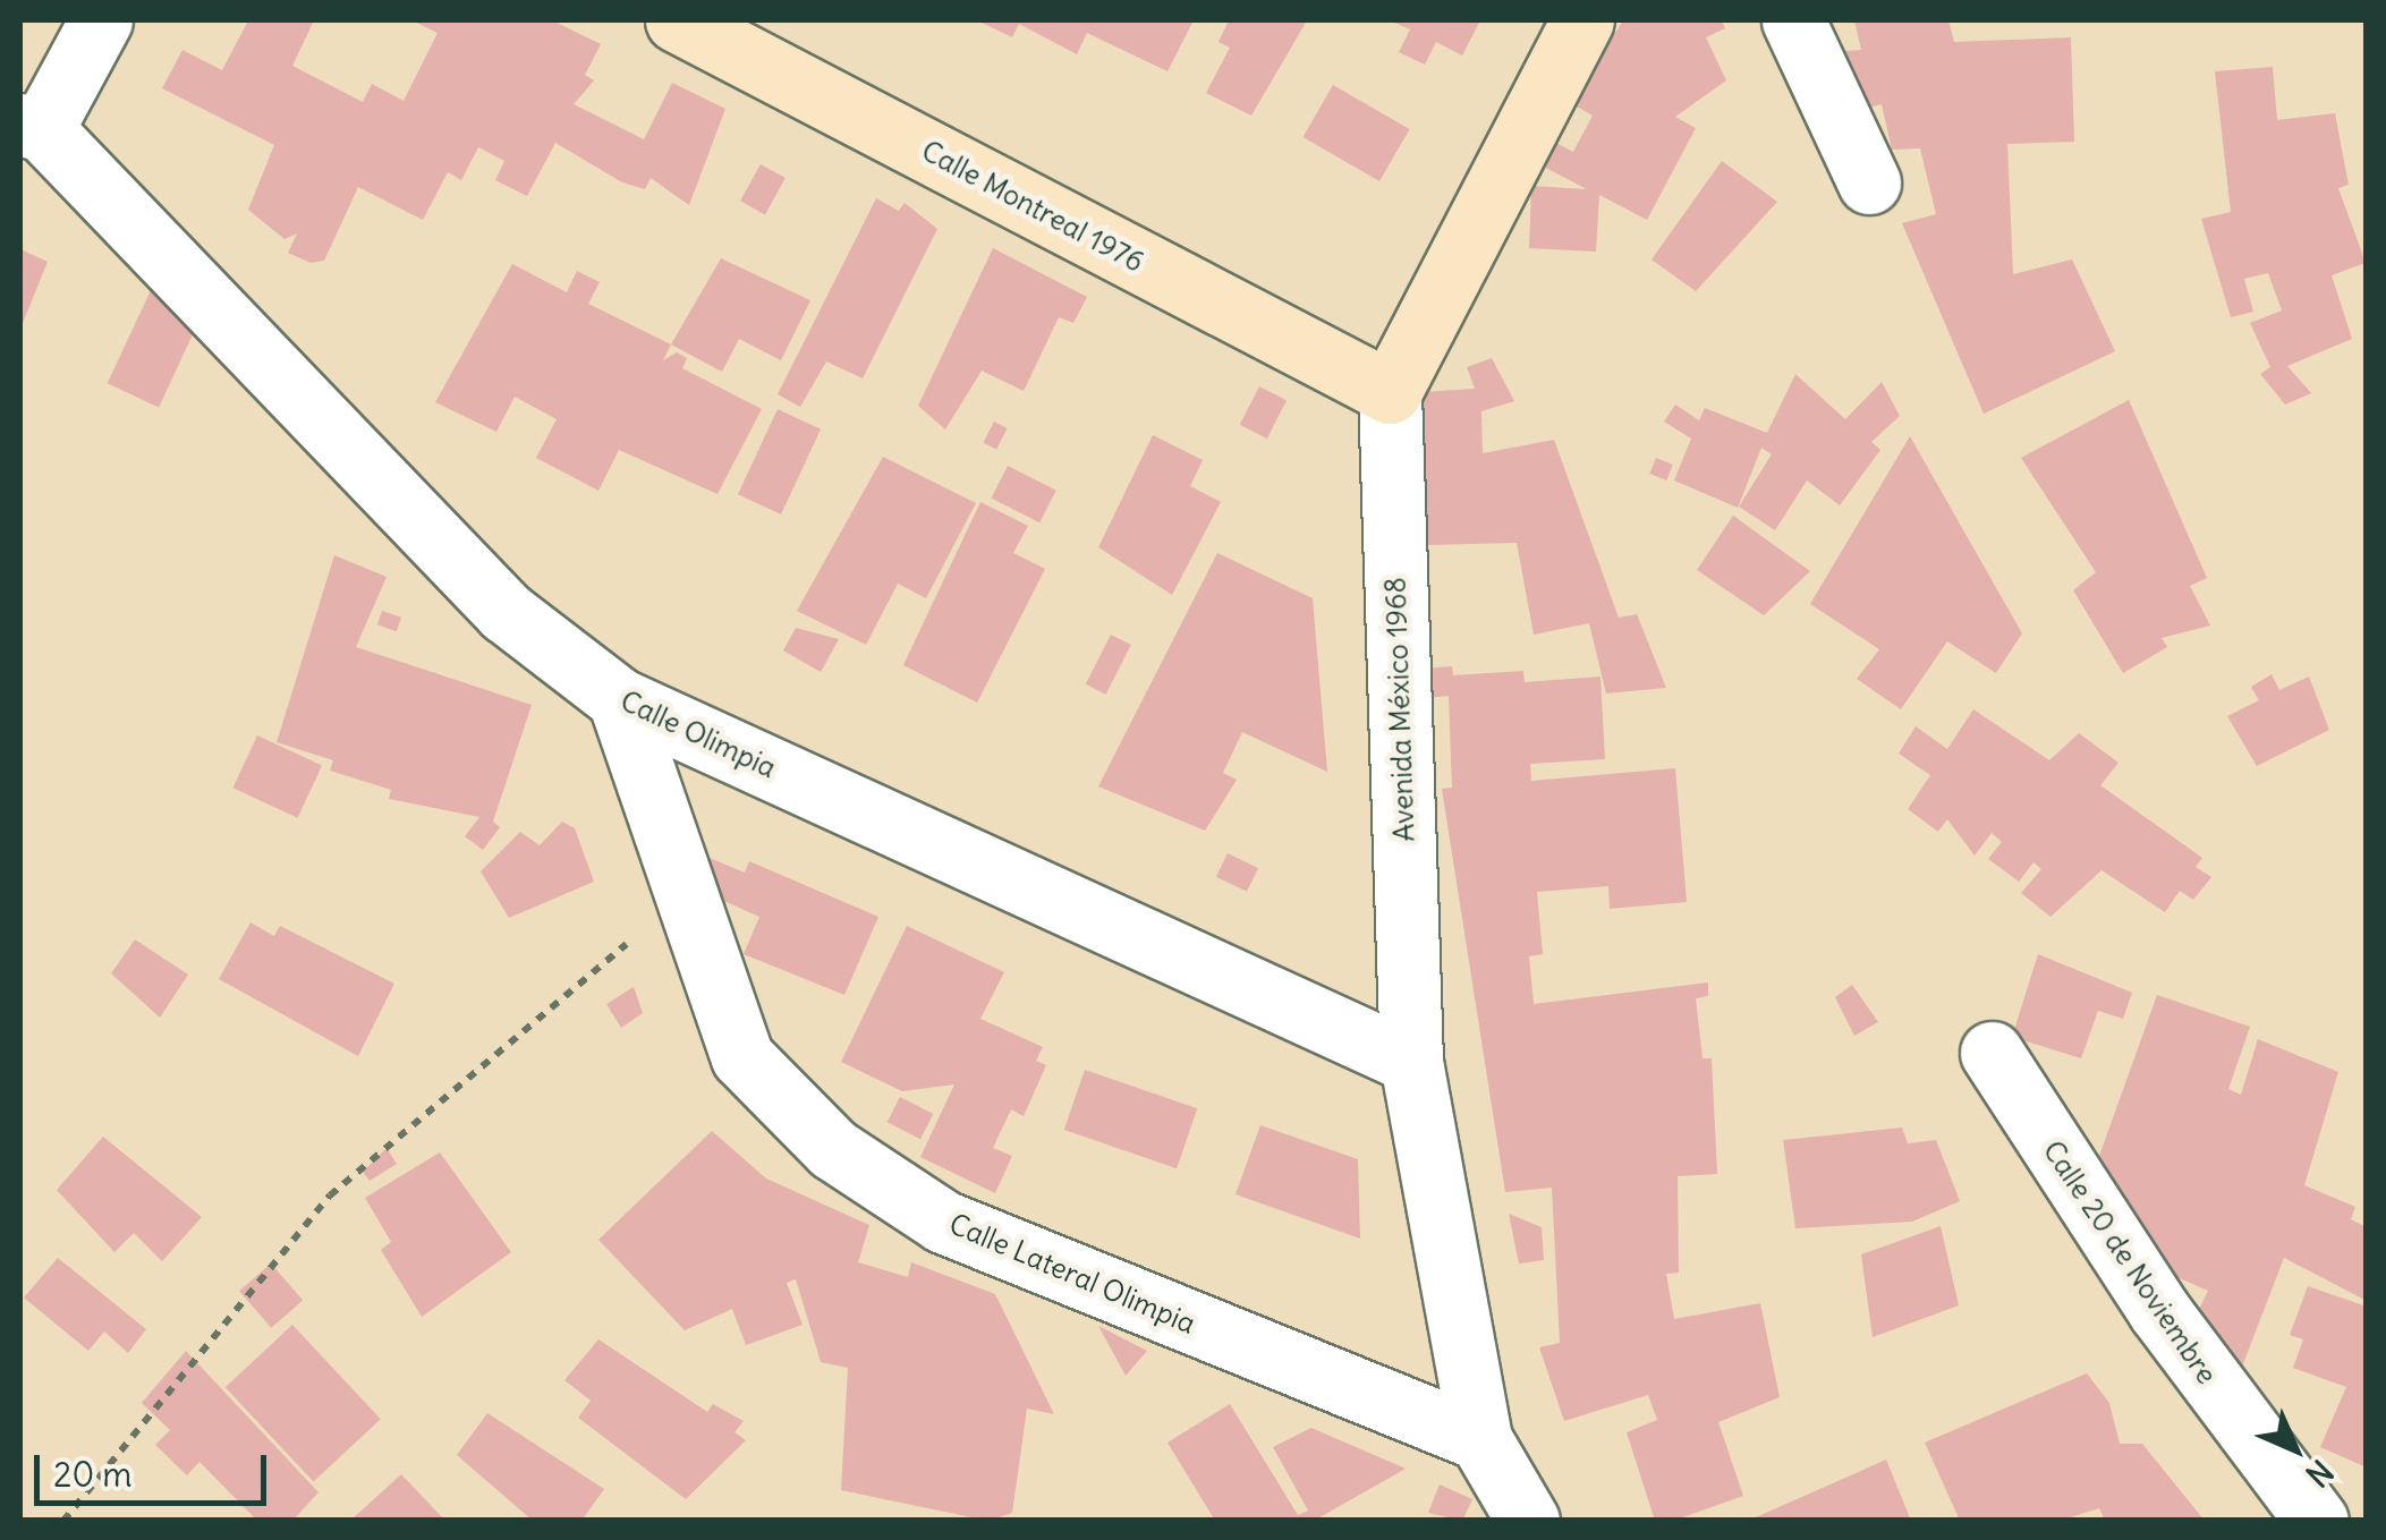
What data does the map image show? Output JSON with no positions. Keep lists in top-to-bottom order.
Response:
{
  "streets": {
    "street": [
      "Calle Montreal 1976",
      "Avenida México 1968",
      "Calle Olimpia",
      "Calle 20 de Noviembre",
      "Calle Lateral Olimpia"
    ]
  },
  "crossings": [
    ["Calle Montreal 1976", "Avenida México 1968"],
    ["Avenida México 1968", "Calle Olimpia"],
    ["Avenida México 1968", "Calle Lateral Olimpia"],
    ["Calle Olimpia", "Calle Lateral Olimpia"]
  ],
  "scale_bar": "20 m",
  "north": "bottom right"
}
